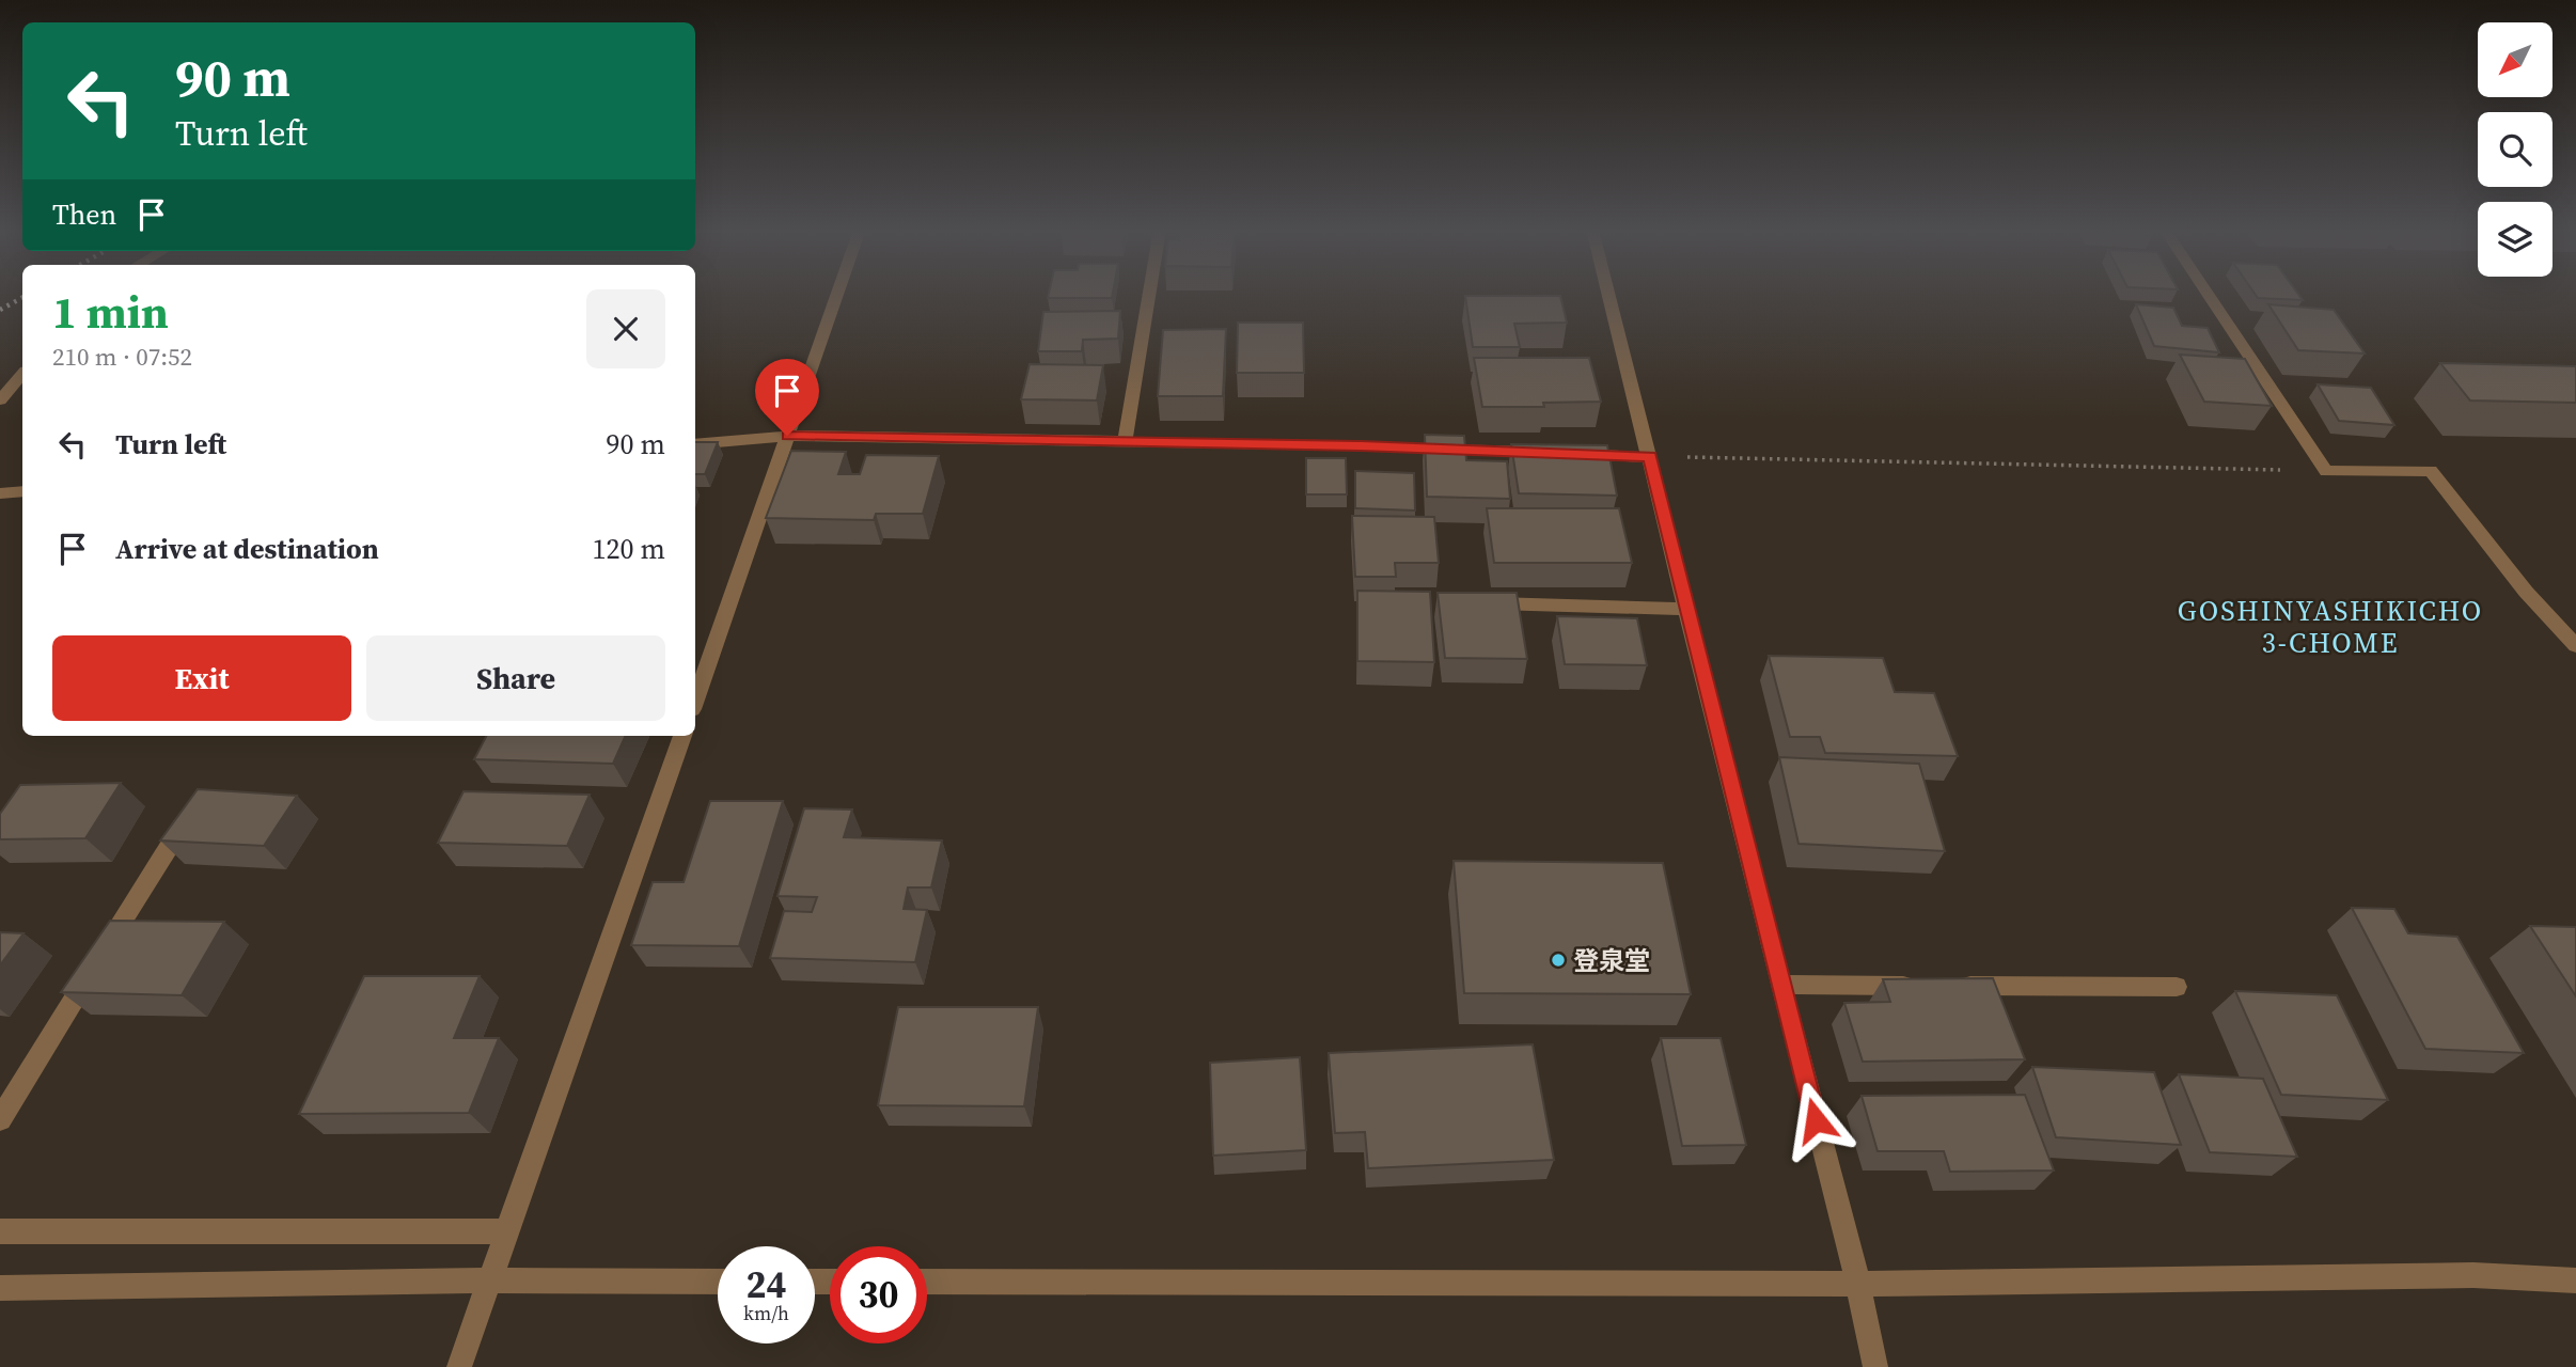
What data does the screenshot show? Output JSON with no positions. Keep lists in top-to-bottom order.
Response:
{
  "districts": ["GOSHINYASHIKICHO 3-CHOME"],
  "places": ["登泉堂"],
  "north": "bottom left",
  "page": {
    "turn": ["90 m", "Turn left"],
    "then": "Then",
    "heading": ["1 min", "210 m · 07:52"],
    "list": [
      {
        "name": "Turn left",
        "value": "90 m"
      },
      {
        "name": "Arrive at destination",
        "value": "120 m"
      }
    ],
    "buttons": ["Exit", "Share"],
    "speed": "24 km/h",
    "limit": "30"
  }
}
